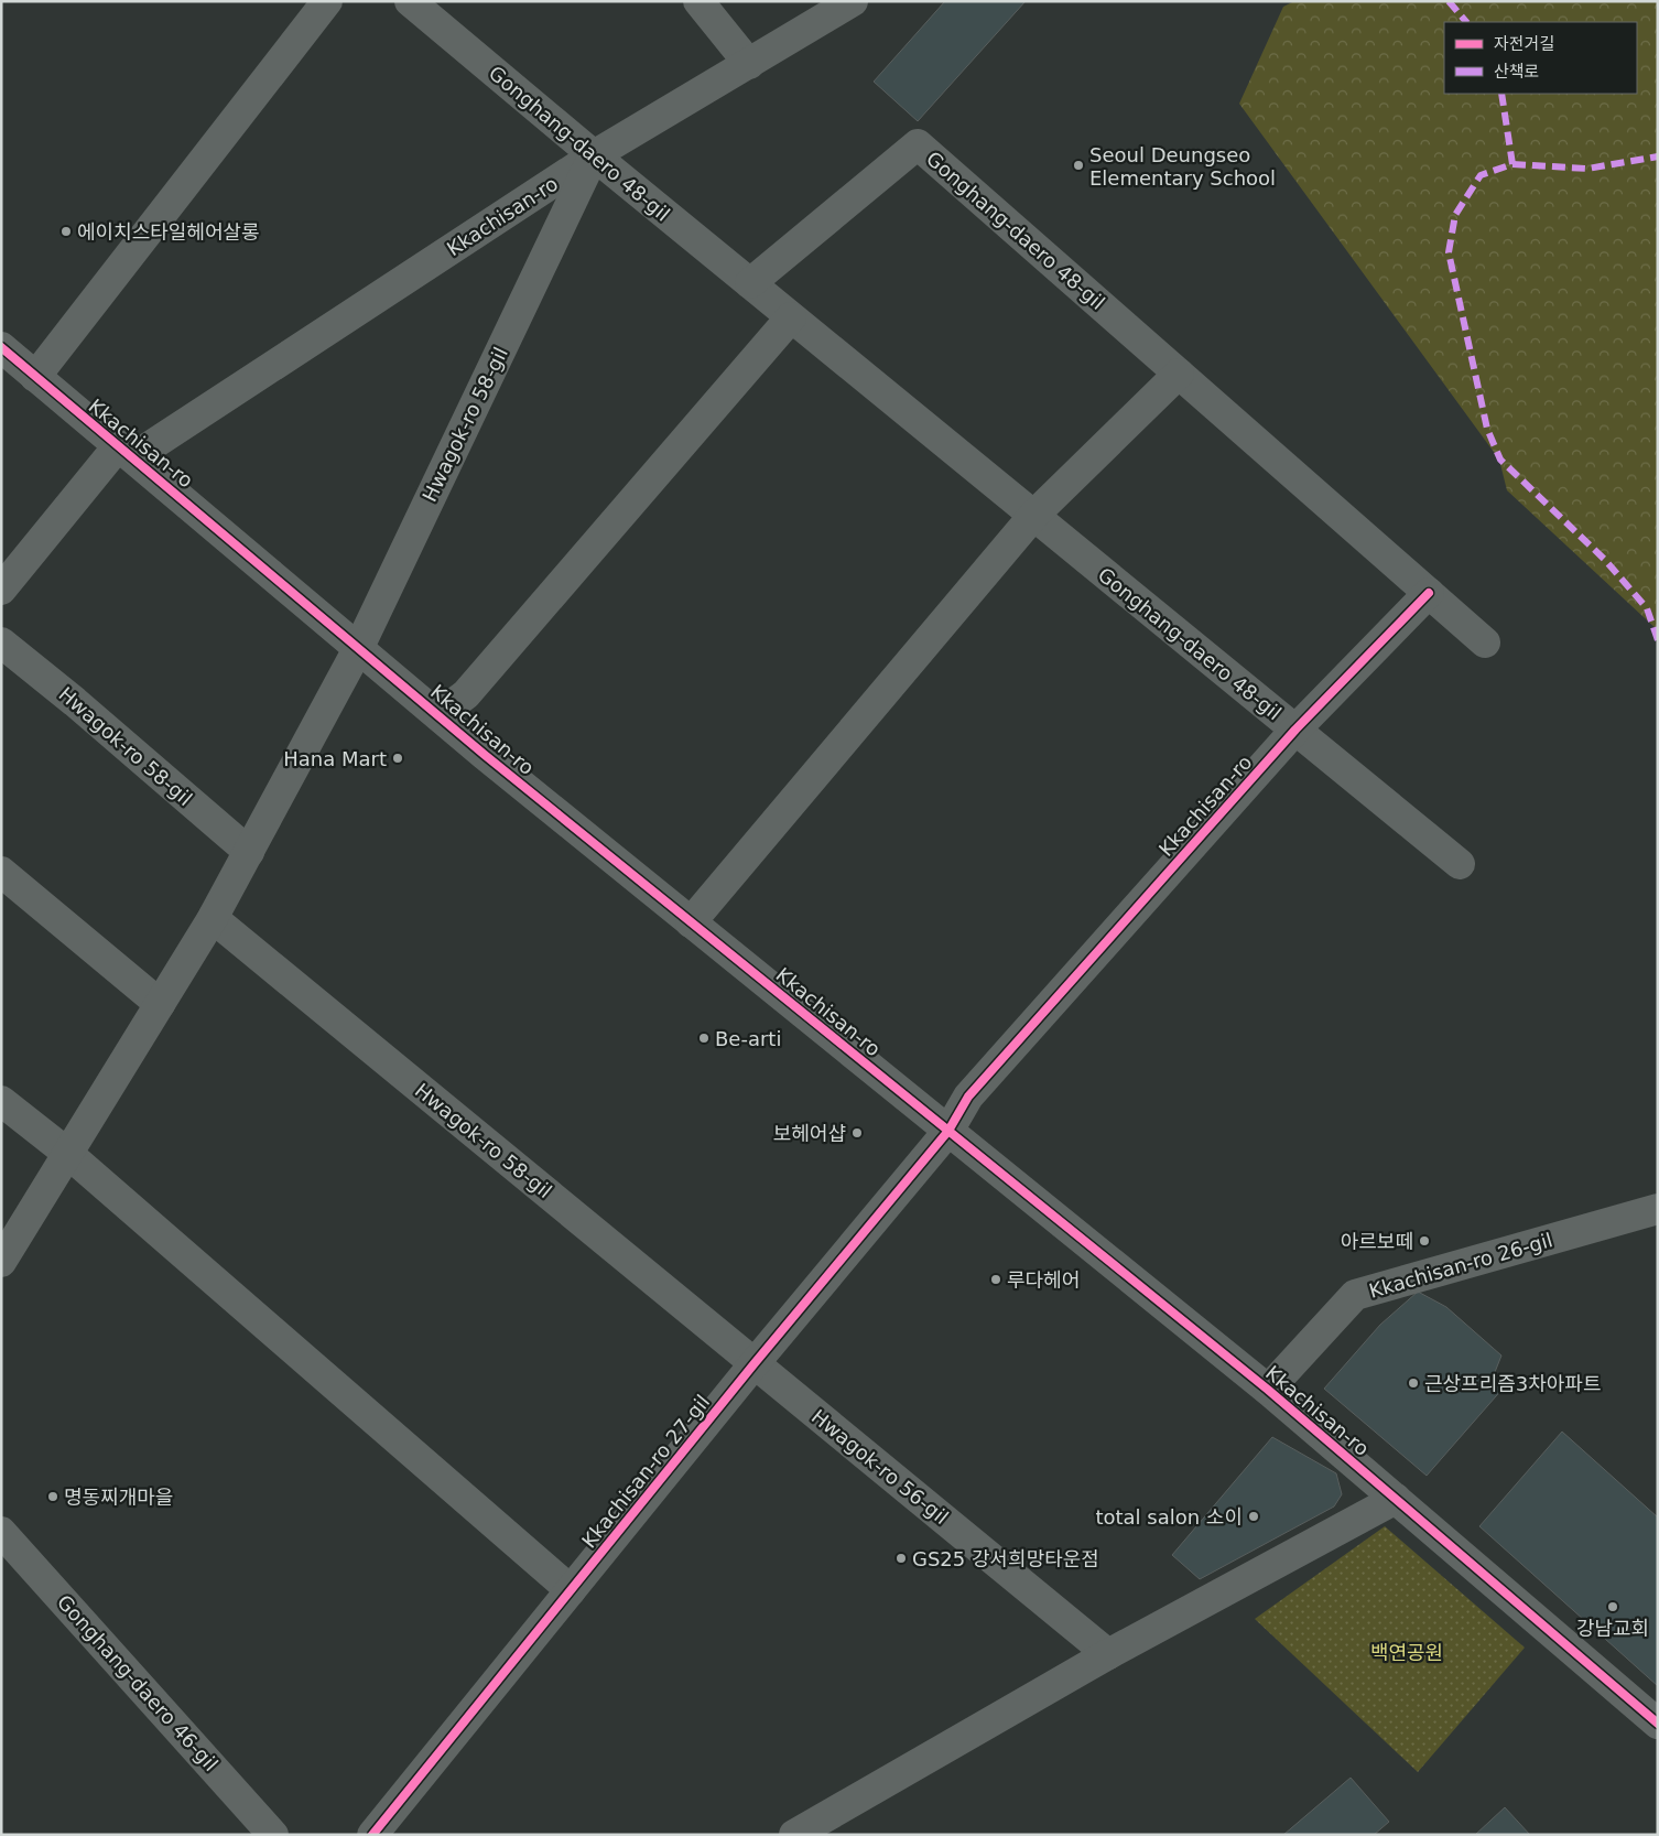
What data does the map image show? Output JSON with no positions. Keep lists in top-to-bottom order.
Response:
{
  "streets": {
    "street": [
      "Gonghang-daero 48-gil",
      "Kkachisan-ro",
      "Hwagok-ro 58-gil",
      "Kkachisan-ro 26-gil",
      "Hwagok-ro 56-gil",
      "Kkachisan-ro 27-gil",
      "Gonghang-daero 46-gil"
    ]
  },
  "crossings": [
    ["Gonghang-daero 48-gil", "Kkachisan-ro"],
    ["Gonghang-daero 48-gil", "Hwagok-ro 58-gil"],
    ["Kkachisan-ro", "Hwagok-ro 58-gil"],
    ["Kkachisan-ro", "Kkachisan-ro 26-gil"],
    ["Kkachisan-ro", "Kkachisan-ro 27-gil"],
    ["Hwagok-ro 58-gil", "Hwagok-ro 56-gil"],
    ["Hwagok-ro 58-gil", "Kkachisan-ro 27-gil"],
    ["Hwagok-ro 56-gil", "Kkachisan-ro 27-gil"]
  ],
  "parks": ["백연공원"],
  "places": [
    "Seoul Deungseo Elementary School",
    "에이치스타일헤어살롱",
    "Hana Mart",
    "Be-arti",
    "보헤어샵",
    "아르보떼",
    "루다헤어",
    "근상프리즘3차아파트",
    "명동찌개마을",
    "total salon 소이",
    "GS25 강서희망타운점",
    "강남교회"
  ],
  "legend": ["자전거길", "산책로"]
}
